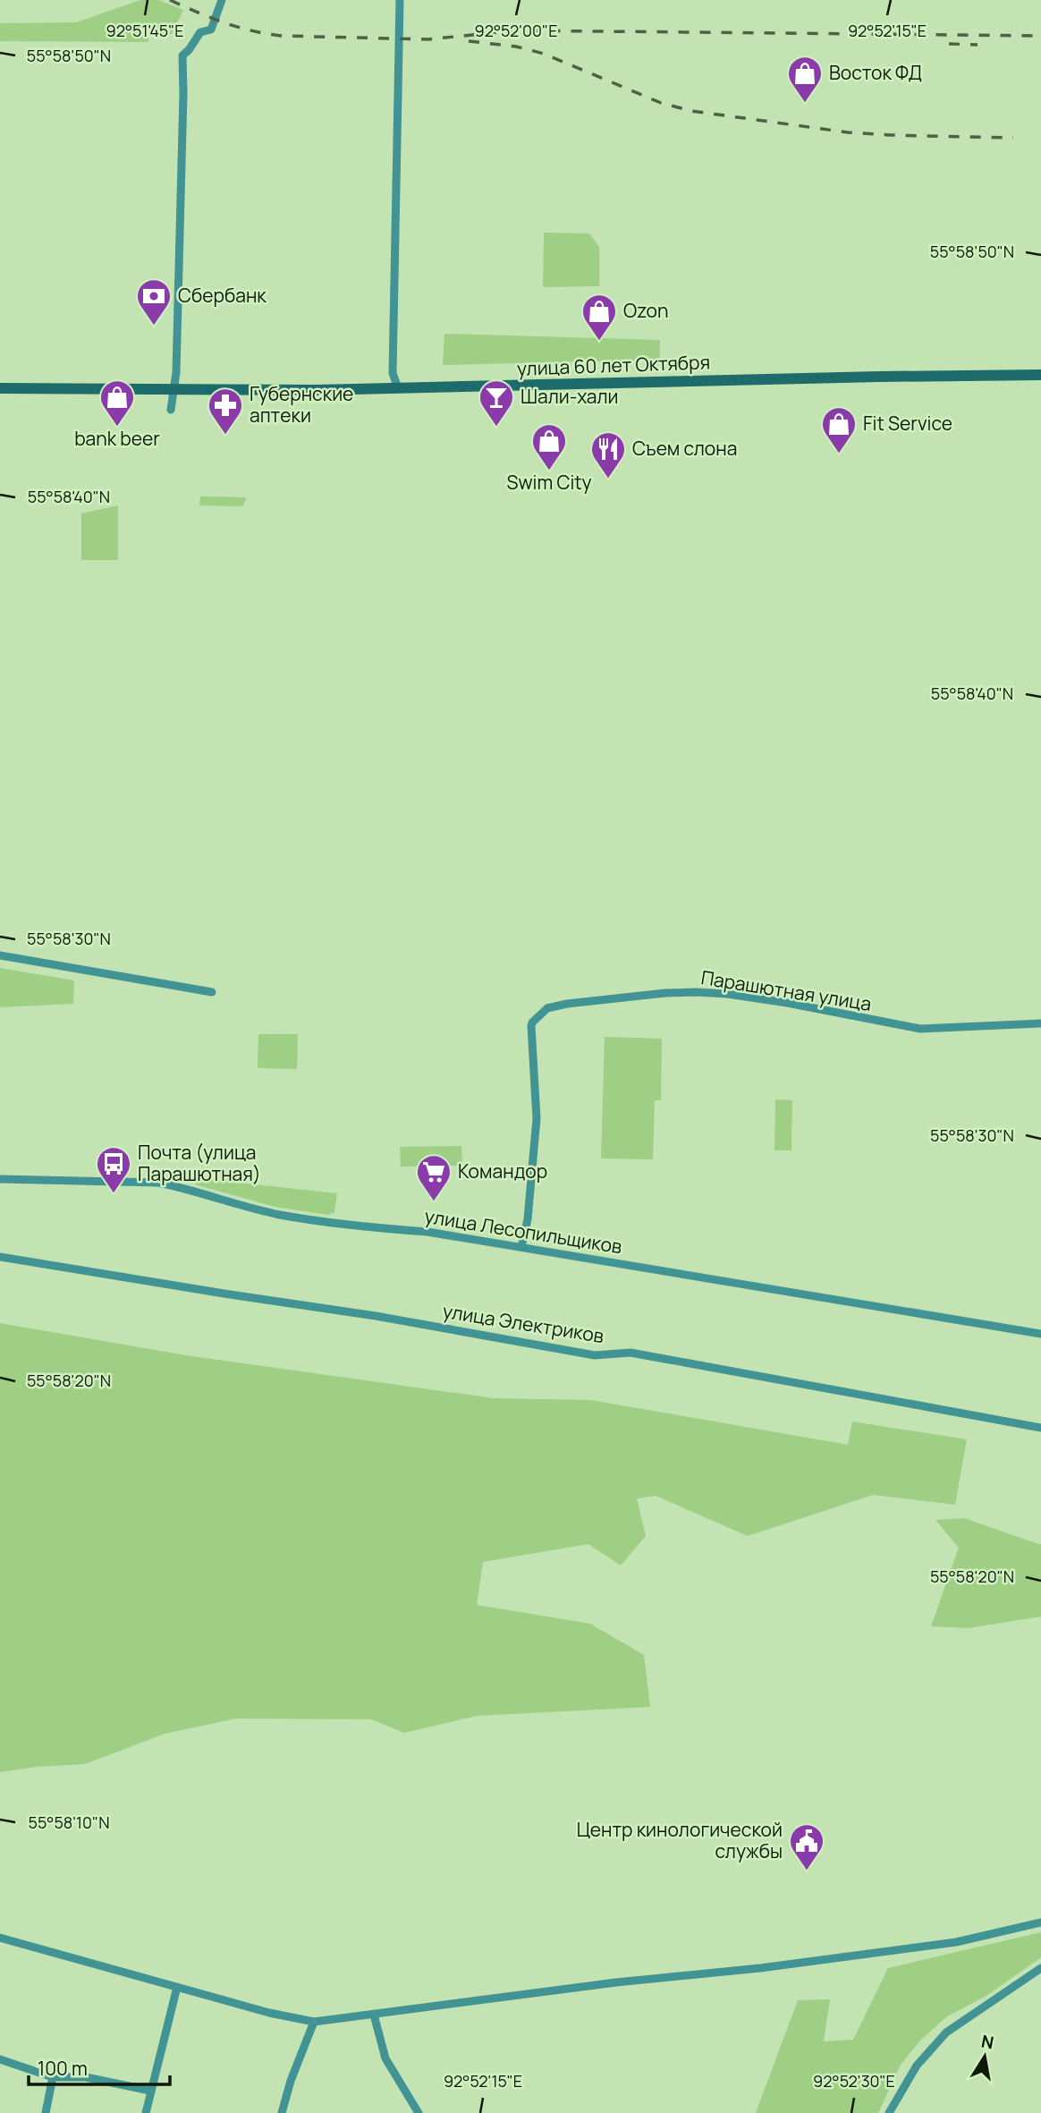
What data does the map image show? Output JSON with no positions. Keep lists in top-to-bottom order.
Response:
{
  "streets": {
    "main road": ["улица 60 лет Октября"],
    "street": ["Парашютная улица", "улица Лесопильщиков", "улица Электриков"]
  },
  "crossings": [
    ["Парашютная улица", "улица Лесопильщиков"]
  ],
  "places": {
    "shop": [
      "Восток ФД",
      "Ozon",
      "bank beer",
      "Fit Service",
      "Swim City"
    ],
    "bank": ["Сбербанк"],
    "bar": ["Шали-хали"],
    "pharmacy": ["Губернские аптеки"],
    "restaurant": ["Съем слона"],
    "bus stop": ["Почта (улица Парашютная)"],
    "supermarket": ["Командор"],
    "public building": ["Центр кинологической службы"]
  },
  "scale_bar": "100 m",
  "north": "top",
  "coordinates": [
    "92°51'45\"E",
    "92°52'00\"E",
    "92°52'15\"E",
    "55°58'50\"N",
    "55°58'40\"N",
    "55°58'30\"N",
    "55°58'20\"N",
    "55°58'10\"N",
    "92°52'30\"E"
  ]
}
